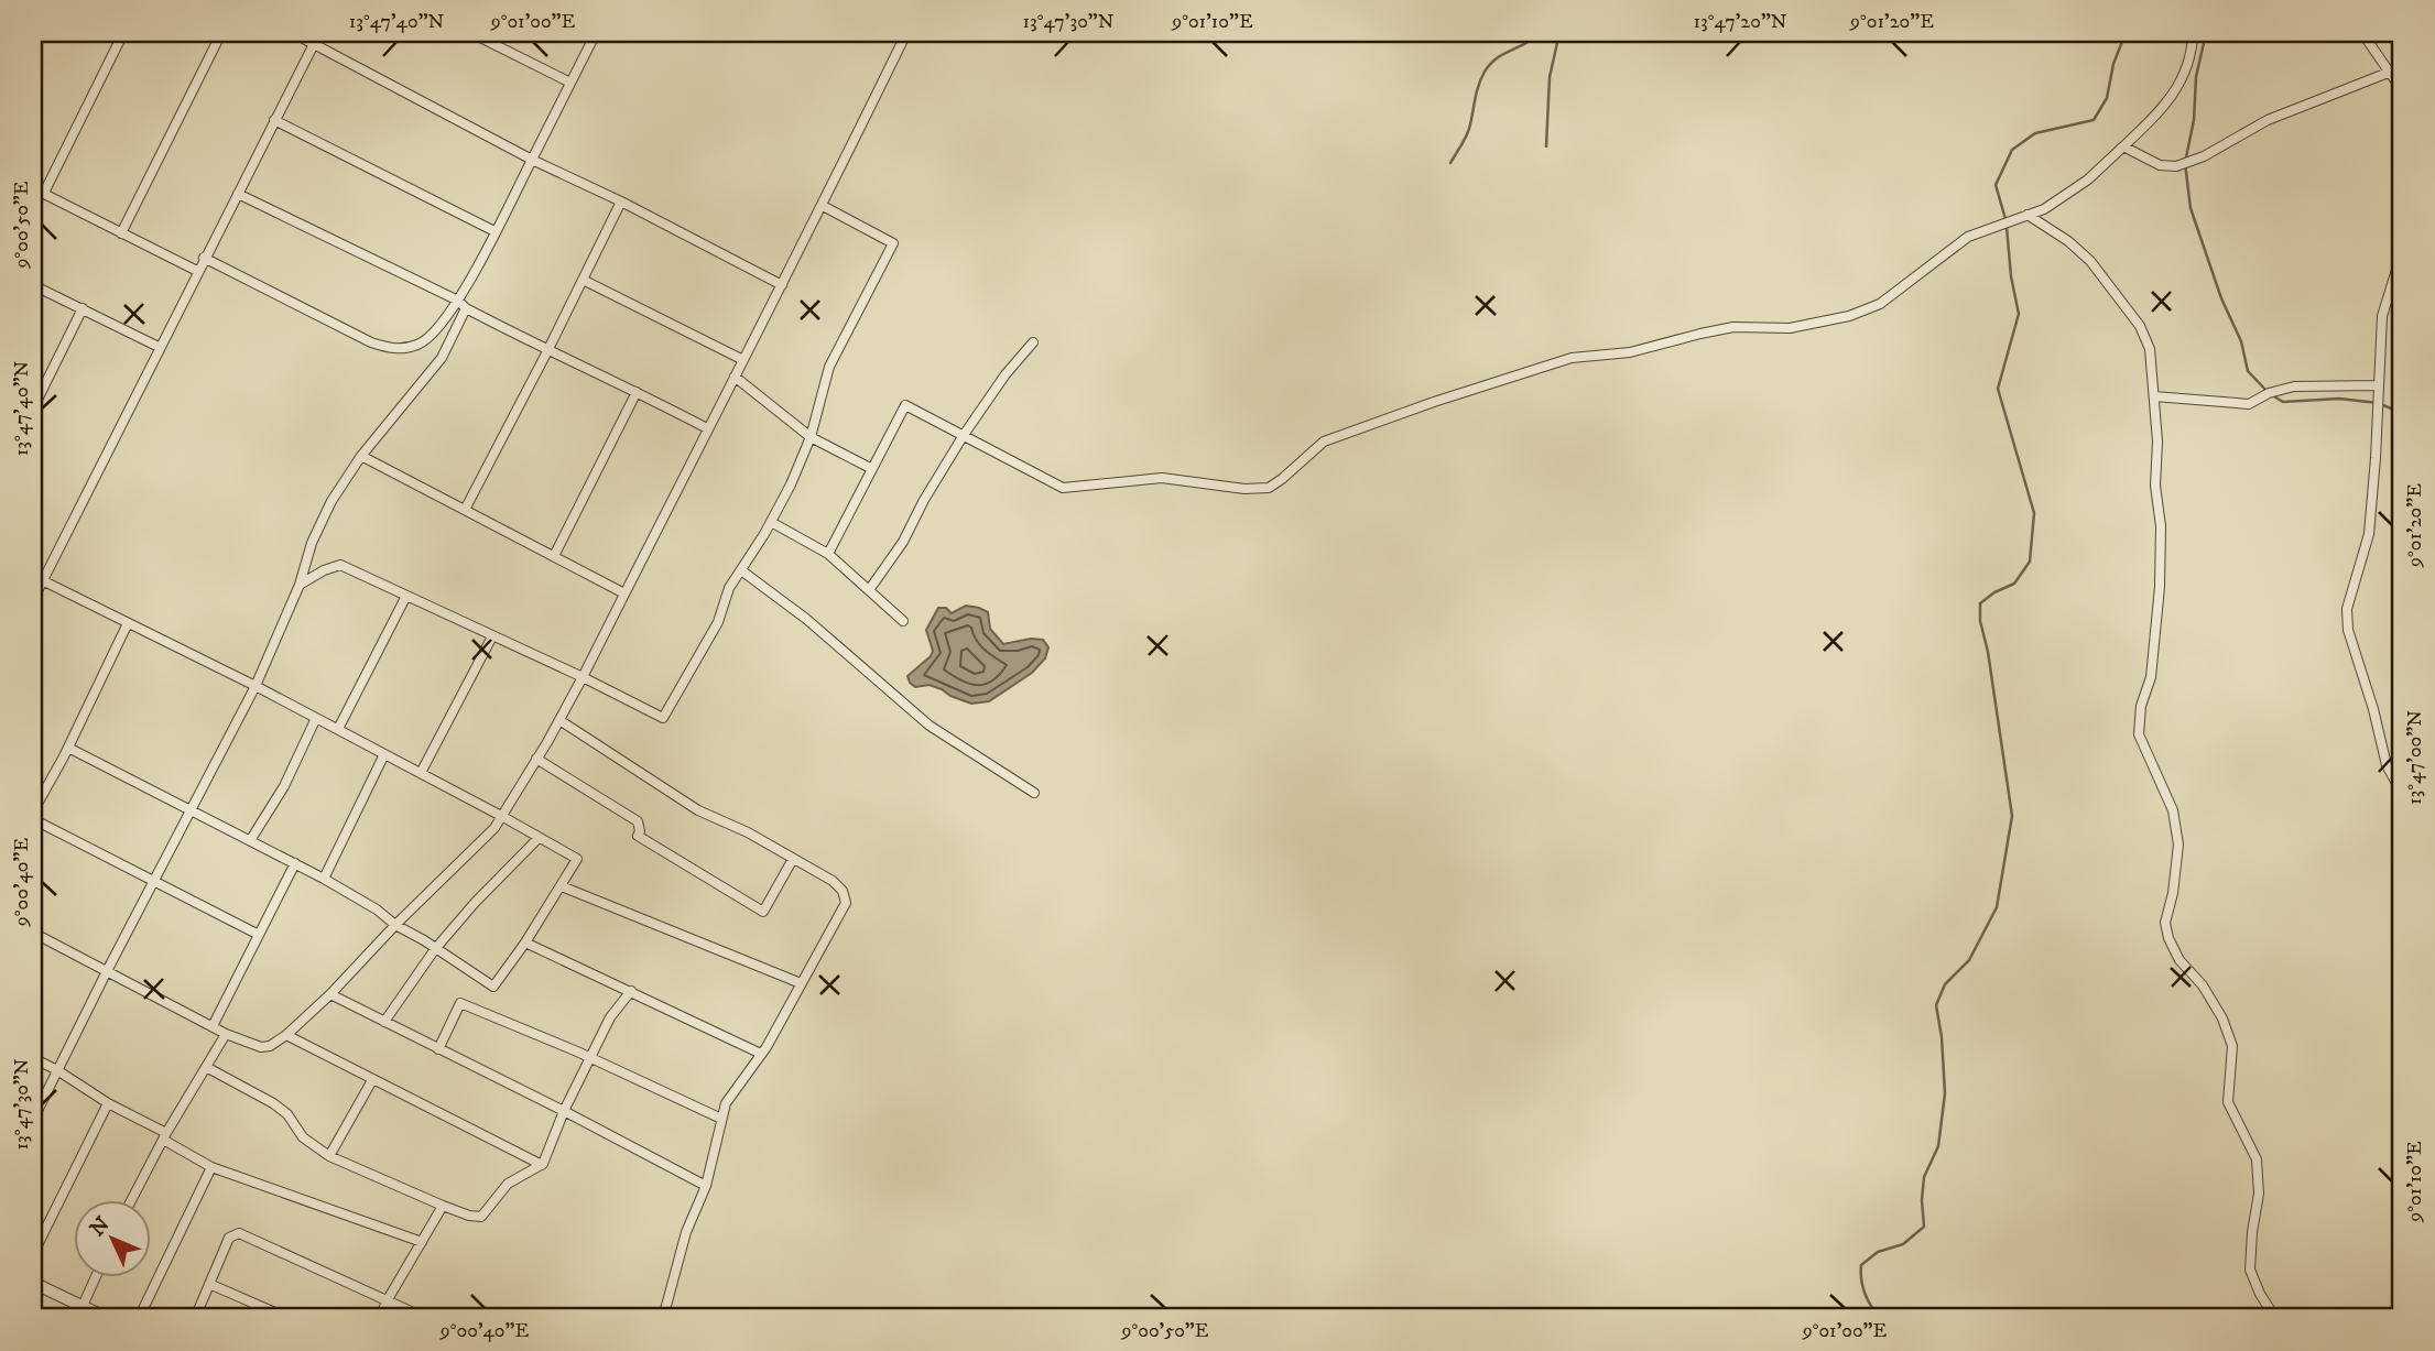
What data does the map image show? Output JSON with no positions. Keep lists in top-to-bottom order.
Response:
{
  "north": "top left",
  "coordinates": [
    "13°47'40\"N",
    "9°01'00\"E",
    "13°47'30\"N",
    "9°01'10\"E",
    "13°47'20\"N",
    "9°01'20\"E",
    "9°00'50\"E",
    "13°47'00\"N",
    "9°00'40\"E"
  ]
}
